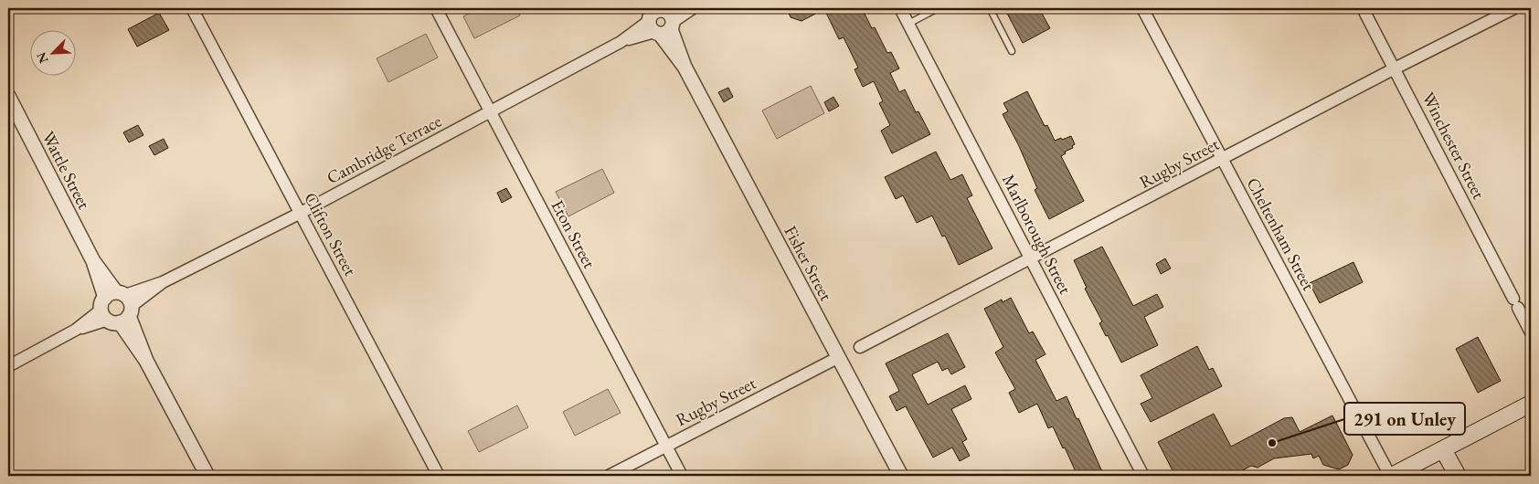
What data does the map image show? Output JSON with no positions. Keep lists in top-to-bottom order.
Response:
{
  "streets": {
    "street": [
      "Winchester Street",
      "Cambridge Terrace",
      "Rugby Street",
      "Wattle Street",
      "Clifton Street",
      "Eton Street",
      "Marlborough Street",
      "Cheltenham Street",
      "Fisher Street"
    ]
  },
  "crossings": [
    ["Winchester Street", "Rugby Street"],
    ["Cambridge Terrace", "Wattle Street"],
    ["Cambridge Terrace", "Clifton Street"],
    ["Cambridge Terrace", "Eton Street"],
    ["Cambridge Terrace", "Fisher Street"],
    ["Rugby Street", "Eton Street"],
    ["Rugby Street", "Marlborough Street"],
    ["Rugby Street", "Cheltenham Street"],
    ["Rugby Street", "Fisher Street"]
  ],
  "places": ["291 on Unley"],
  "north": "bottom left"
}
